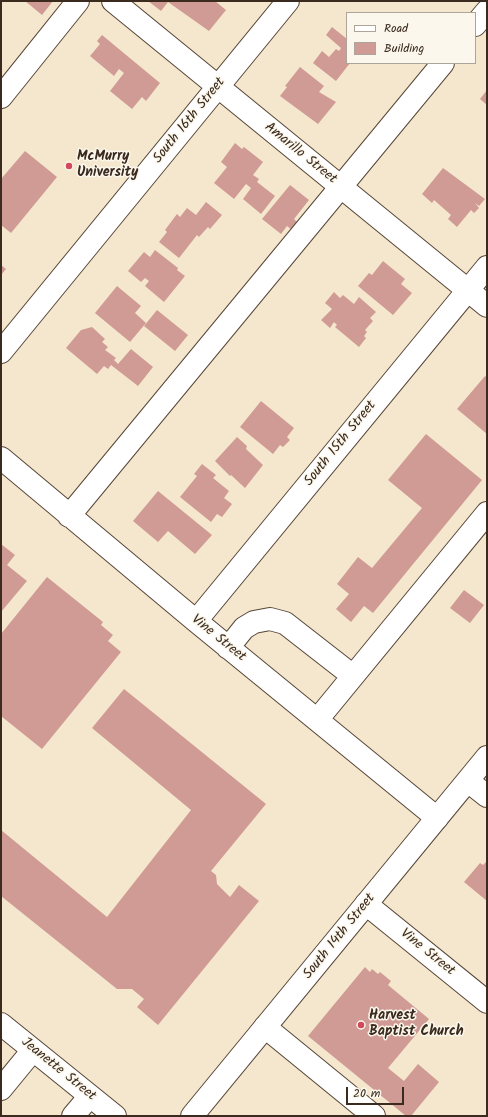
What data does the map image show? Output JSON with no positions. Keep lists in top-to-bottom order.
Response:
{
  "streets": {
    "street": [
      "South 16th Street",
      "Amarillo Street",
      "South 15th Street",
      "Vine Street",
      "South 14th Street",
      "Jeanette Street"
    ]
  },
  "crossings": [
    ["South 16th Street", "Amarillo Street"],
    ["Amarillo Street", "South 15th Street"],
    ["South 15th Street", "Vine Street"],
    ["Vine Street", "South 14th Street"]
  ],
  "places": ["McMurry University", "Harvest Baptist Church"],
  "legend": ["Road", "Building"],
  "scale_bar": "20 m"
}
